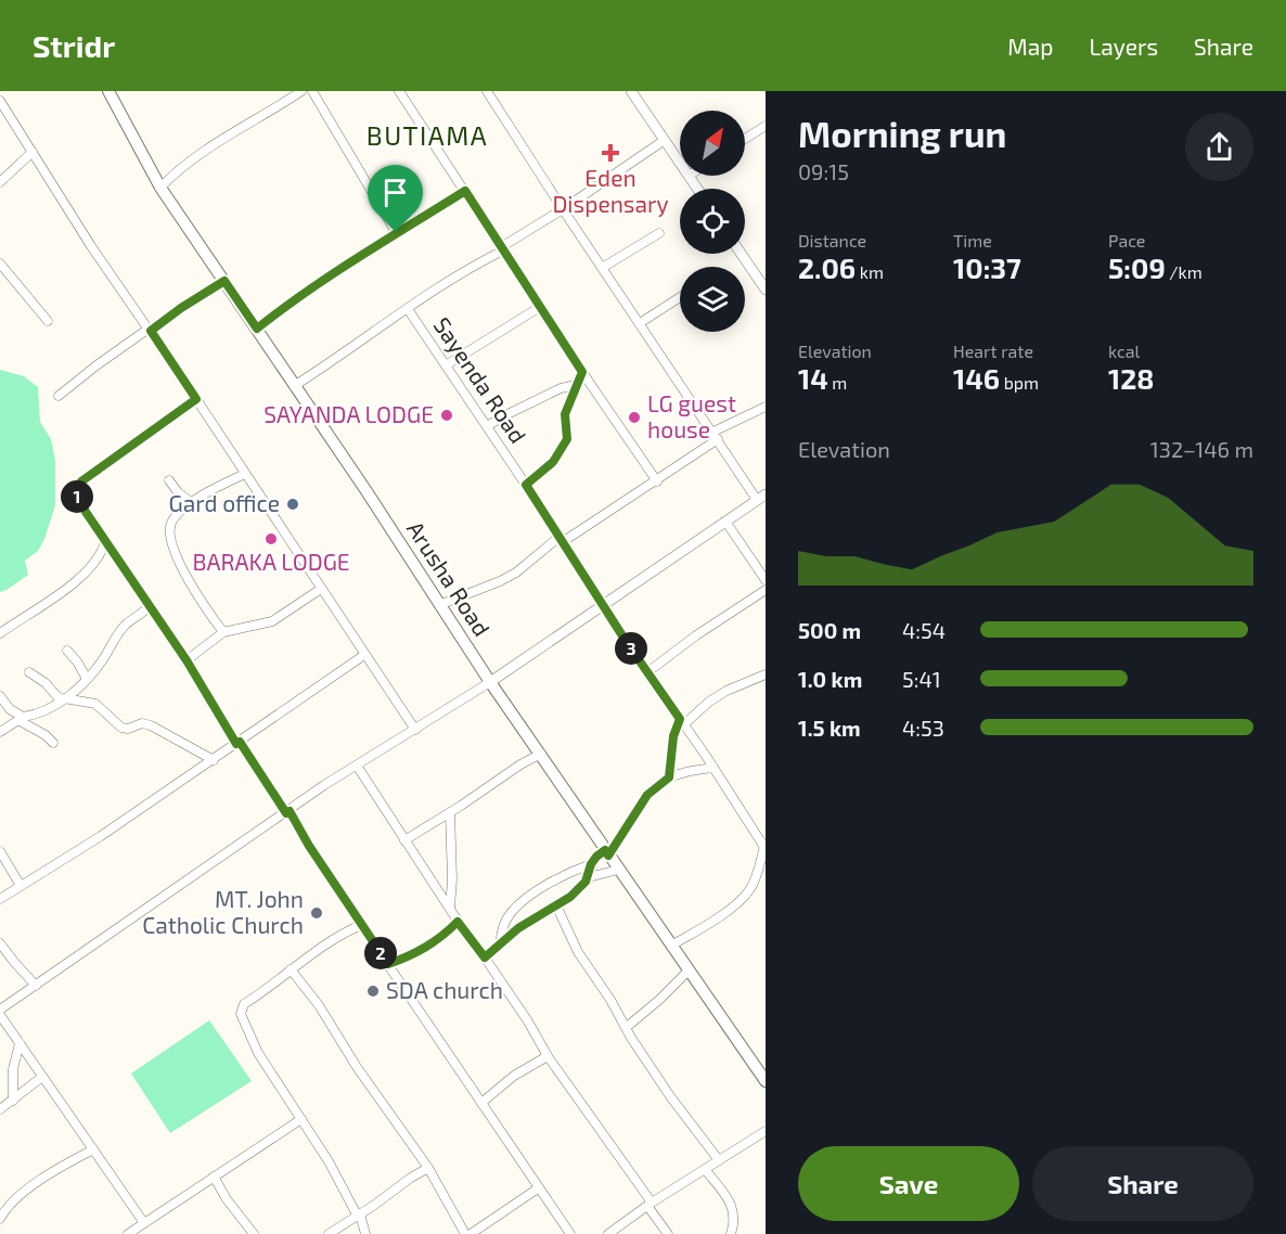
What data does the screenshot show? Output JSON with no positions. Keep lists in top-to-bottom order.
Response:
{
  "streets": {
    "main road": ["Arusha Road"],
    "street": ["Sayenda Road"]
  },
  "crossings": [
    ["Sayenda Road", "Arusha Road"]
  ],
  "districts": ["BUTIAMA"],
  "places": {
    "health": ["Eden Dispensary"],
    "other": [
      "SAYANDA LODGE",
      "LG guest house",
      "Gard office",
      "BARAKA LODGE",
      "MT. John Catholic Church",
      "SDA church"
    ]
  },
  "north": "top right",
  "page": {
    "header": "Stridr",
    "nav": ["Map", "Layers", "Share"],
    "heading": ["Morning run", "09:15"],
    "stats": [
      ["Distance", "2.06 km"],
      ["Time", "10:37"],
      ["Pace", "5:09 /km"],
      ["Elevation", "14 m"],
      ["Heart rate", "146 bpm"],
      ["kcal", "128"]
    ],
    "chart": ["Elevation", "132–146 m"],
    "pins": ["1", "3", "2"],
    "list": [
      {
        "name": "500 m",
        "note": "4:54"
      },
      {
        "name": "1.0 km",
        "note": "5:41"
      },
      {
        "name": "1.5 km",
        "note": "4:53"
      }
    ],
    "buttons": ["Save", "Share"]
  }
}
